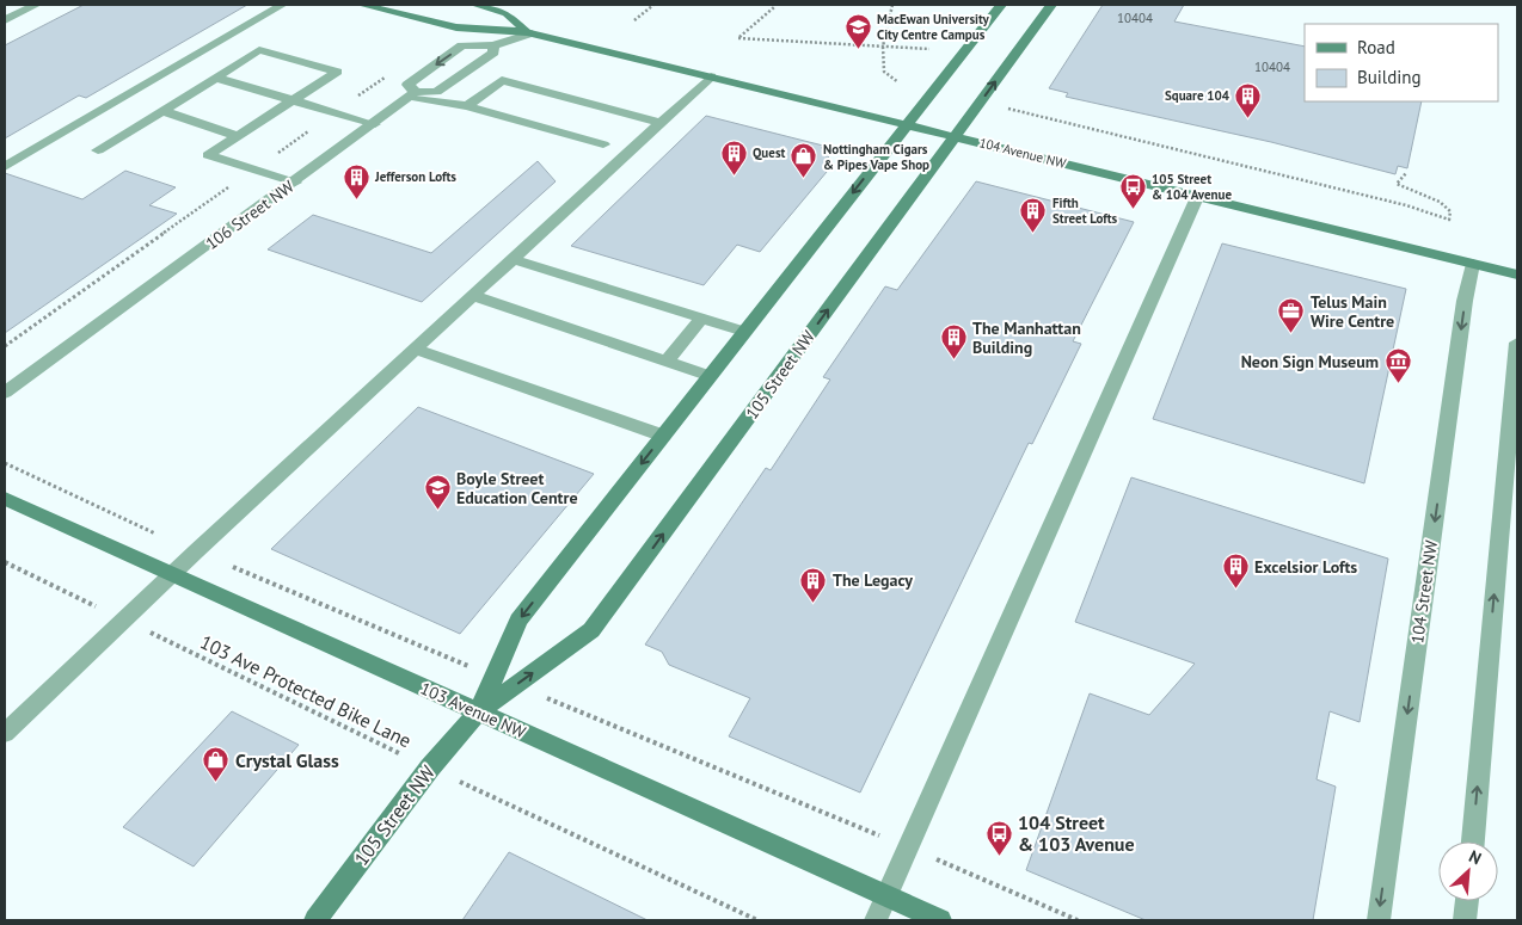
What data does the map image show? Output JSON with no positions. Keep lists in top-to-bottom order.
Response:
{
  "streets": {
    "street": [
      "104 Avenue NW",
      "106 Street NW",
      "105 Street NW",
      "104 Street NW",
      "103 Avenue NW"
    ],
    "path": ["103 Ave Protected Bike Lane"]
  },
  "crossings": [
    ["104 Avenue NW", "105 Street NW"],
    ["104 Avenue NW", "104 Street NW"],
    ["105 Street NW", "103 Ave Protected Bike Lane"],
    ["105 Street NW", "103 Avenue NW"]
  ],
  "places": {
    "school or university": ["MacEwan University City Centre Campus", "Boyle Street Education Centre"],
    "building": [
      "Square 104",
      "Quest",
      "Jefferson Lofts",
      "Fifth Street Lofts",
      "The Manhattan Building",
      "Excelsior Lofts",
      "The Legacy"
    ],
    "shop": ["Nottingham Cigars & Pipes Vape Shop", "Crystal Glass"],
    "bus stop": ["105 Street & 104 Avenue", "104 Street & 103 Avenue"],
    "office": ["Telus Main Wire Centre"],
    "museum": ["Neon Sign Museum"]
  },
  "house_numbers": ["10404", "10404"],
  "legend": ["Road", "Building"],
  "north": "top right"
}
